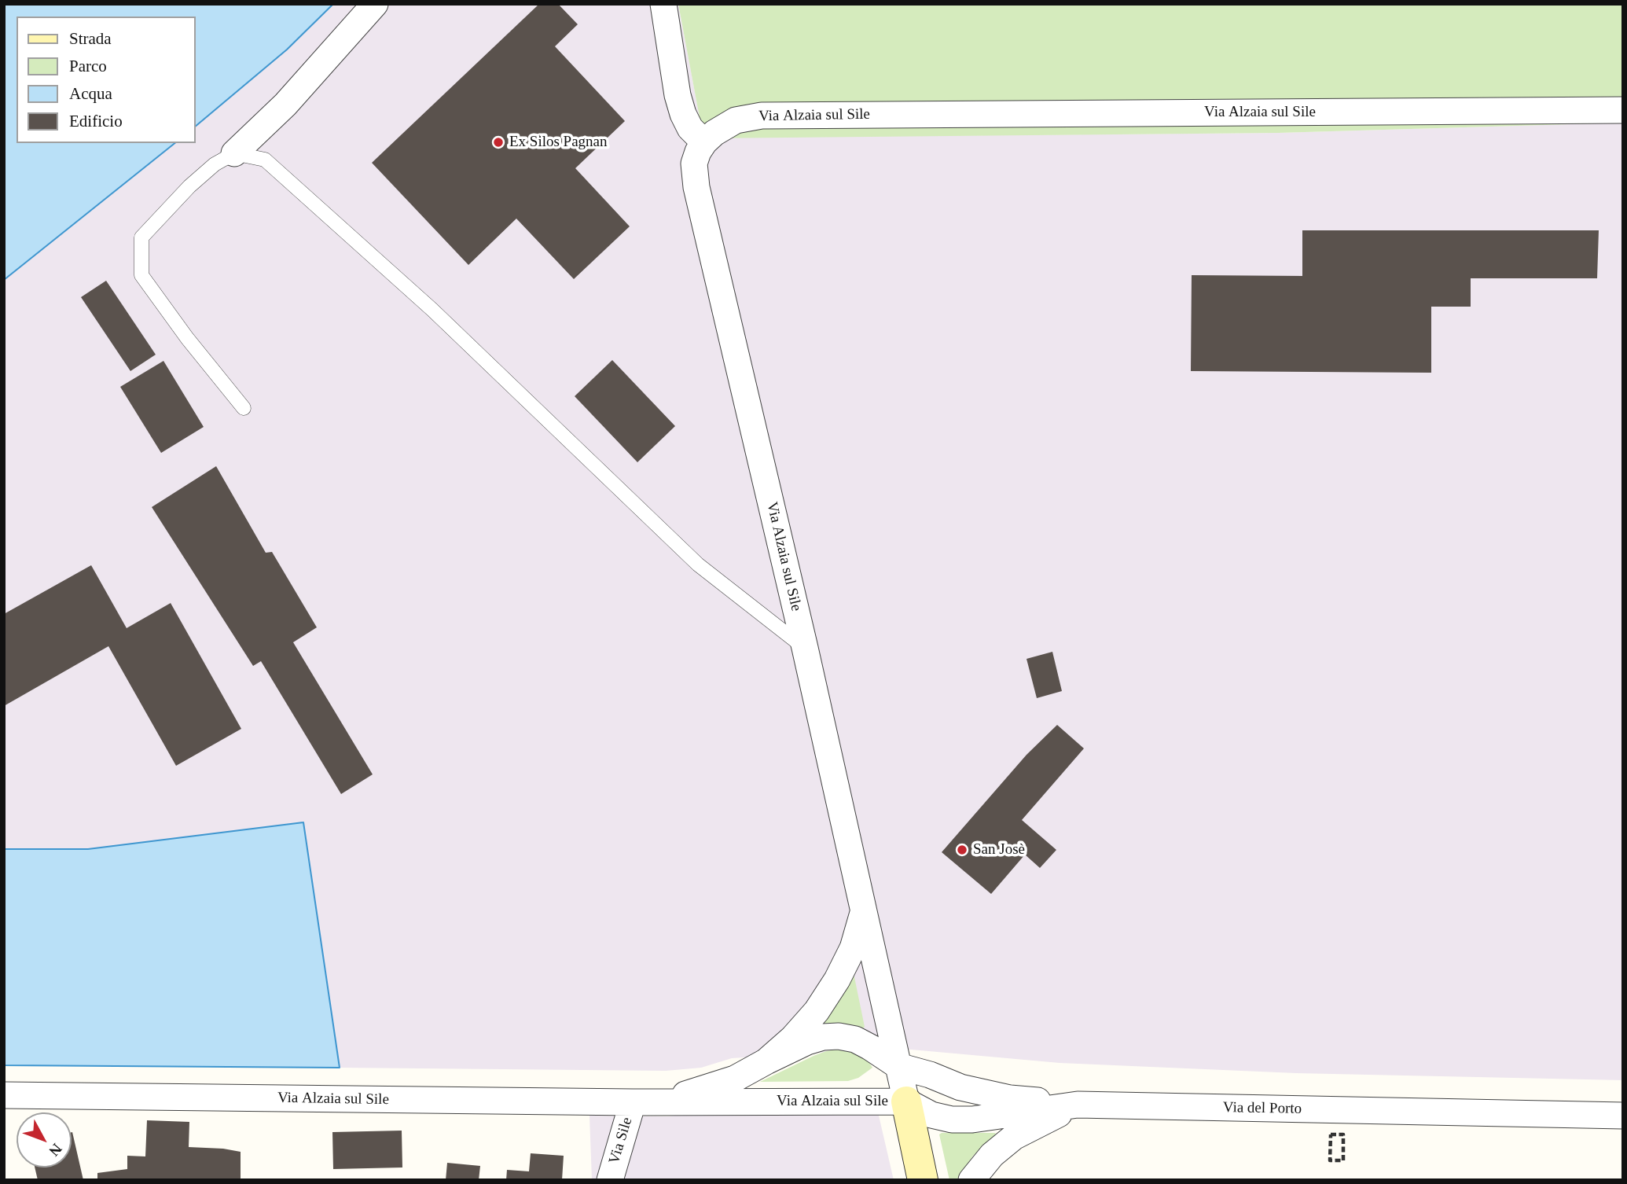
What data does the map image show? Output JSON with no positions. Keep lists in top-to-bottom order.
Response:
{
  "streets": {
    "street": ["Via Alzaia sul Sile", "Via del Porto", "Via Sile"]
  },
  "crossings": [
    ["Via Alzaia sul Sile", "Via del Porto"],
    ["Via Alzaia sul Sile", "Via Sile"]
  ],
  "places": ["Ex Silos Pagnan", "San Josè"],
  "legend": [
    "Strada",
    "Parco",
    "Acqua",
    "Edificio"
  ],
  "north": "bottom right"
}
